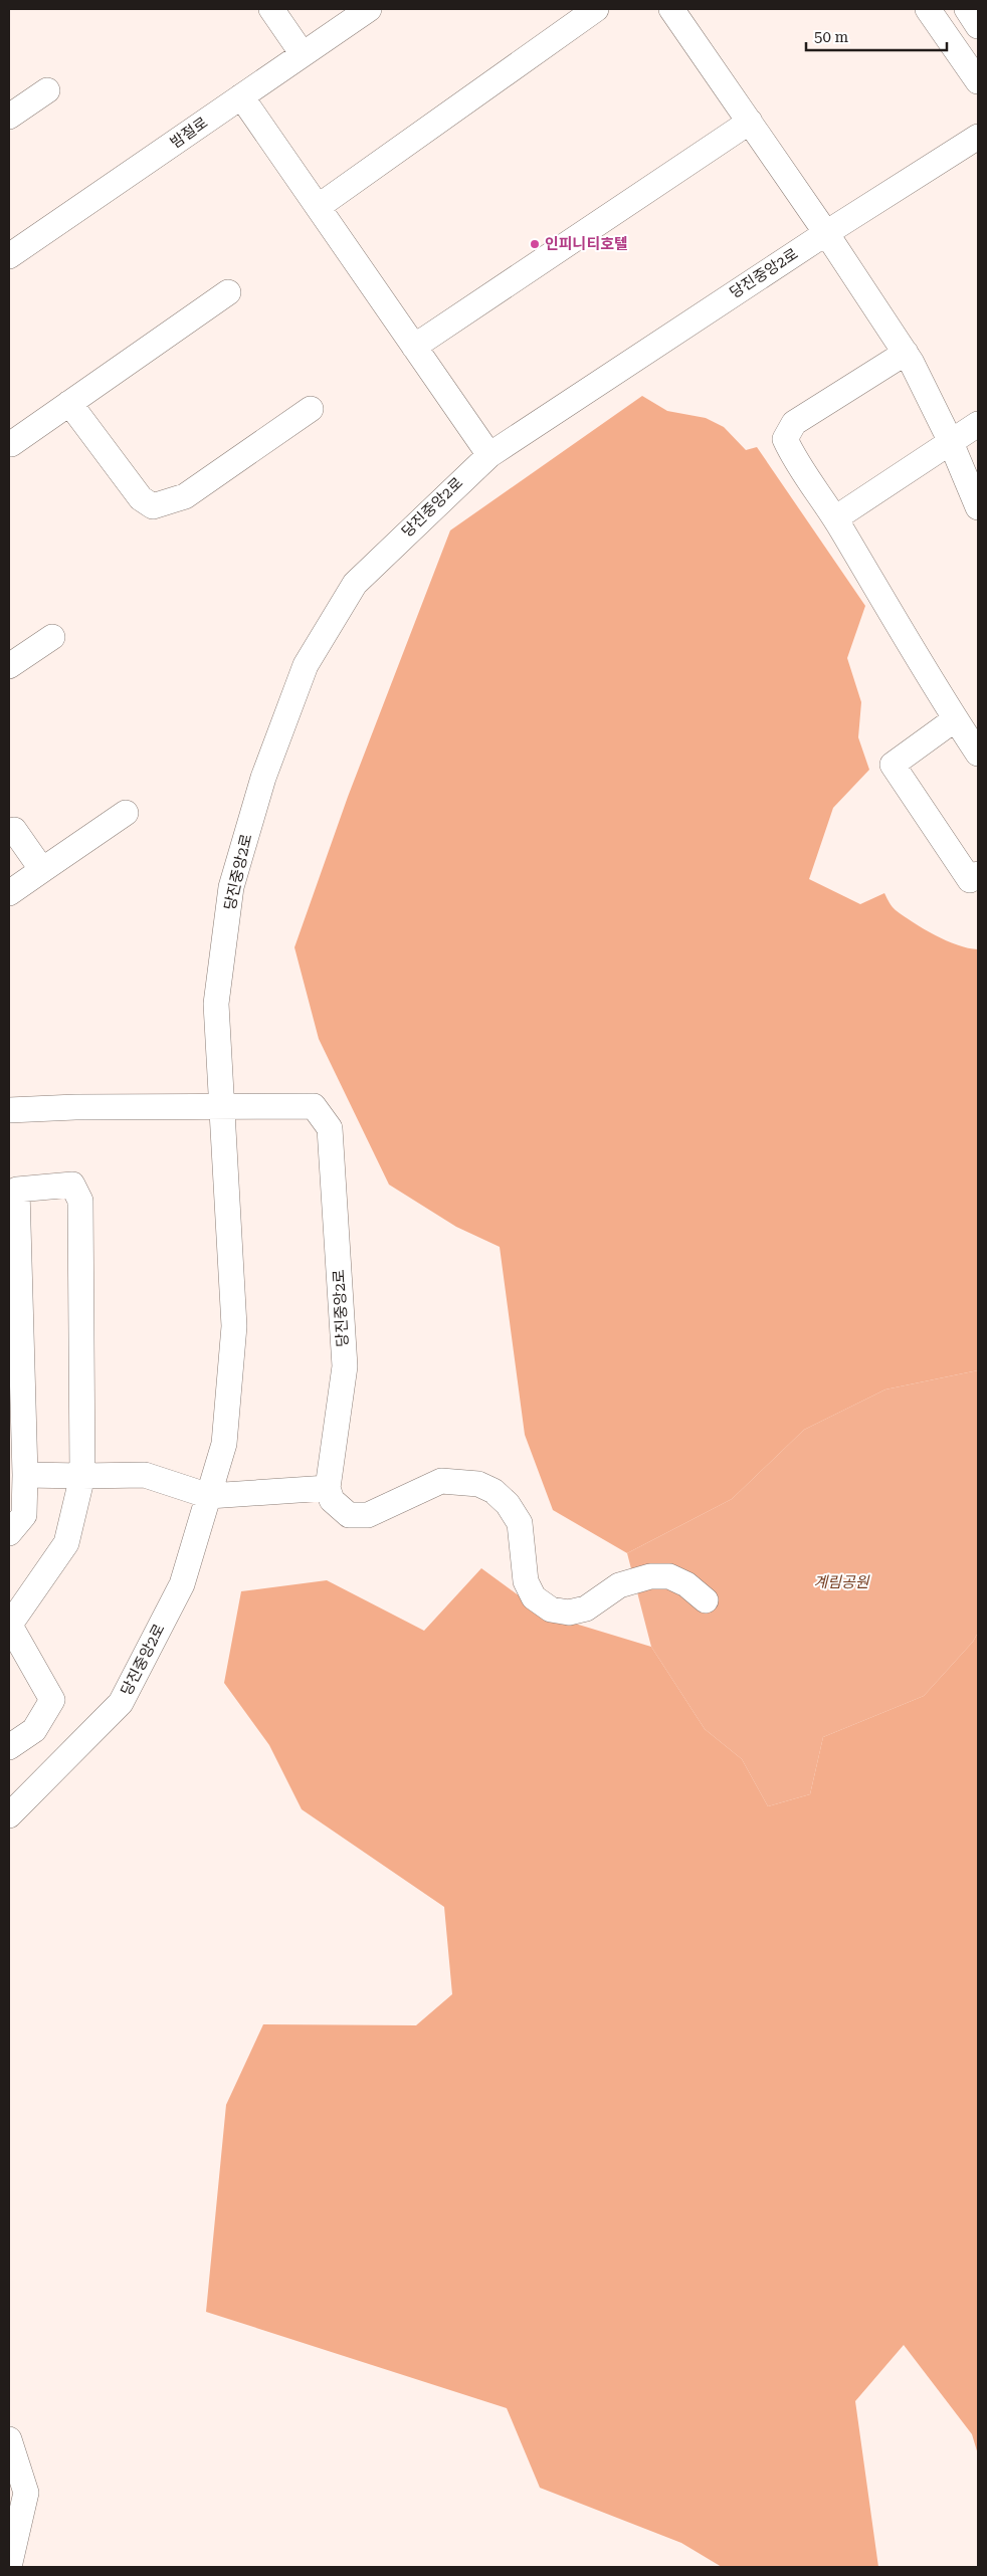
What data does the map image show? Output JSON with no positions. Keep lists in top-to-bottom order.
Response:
{
  "streets": {
    "street": ["밤절로", "당진중앙2로"]
  },
  "parks": ["계림공원"],
  "places": ["인피니티호텔"],
  "scale_bar": "50 m"
}
